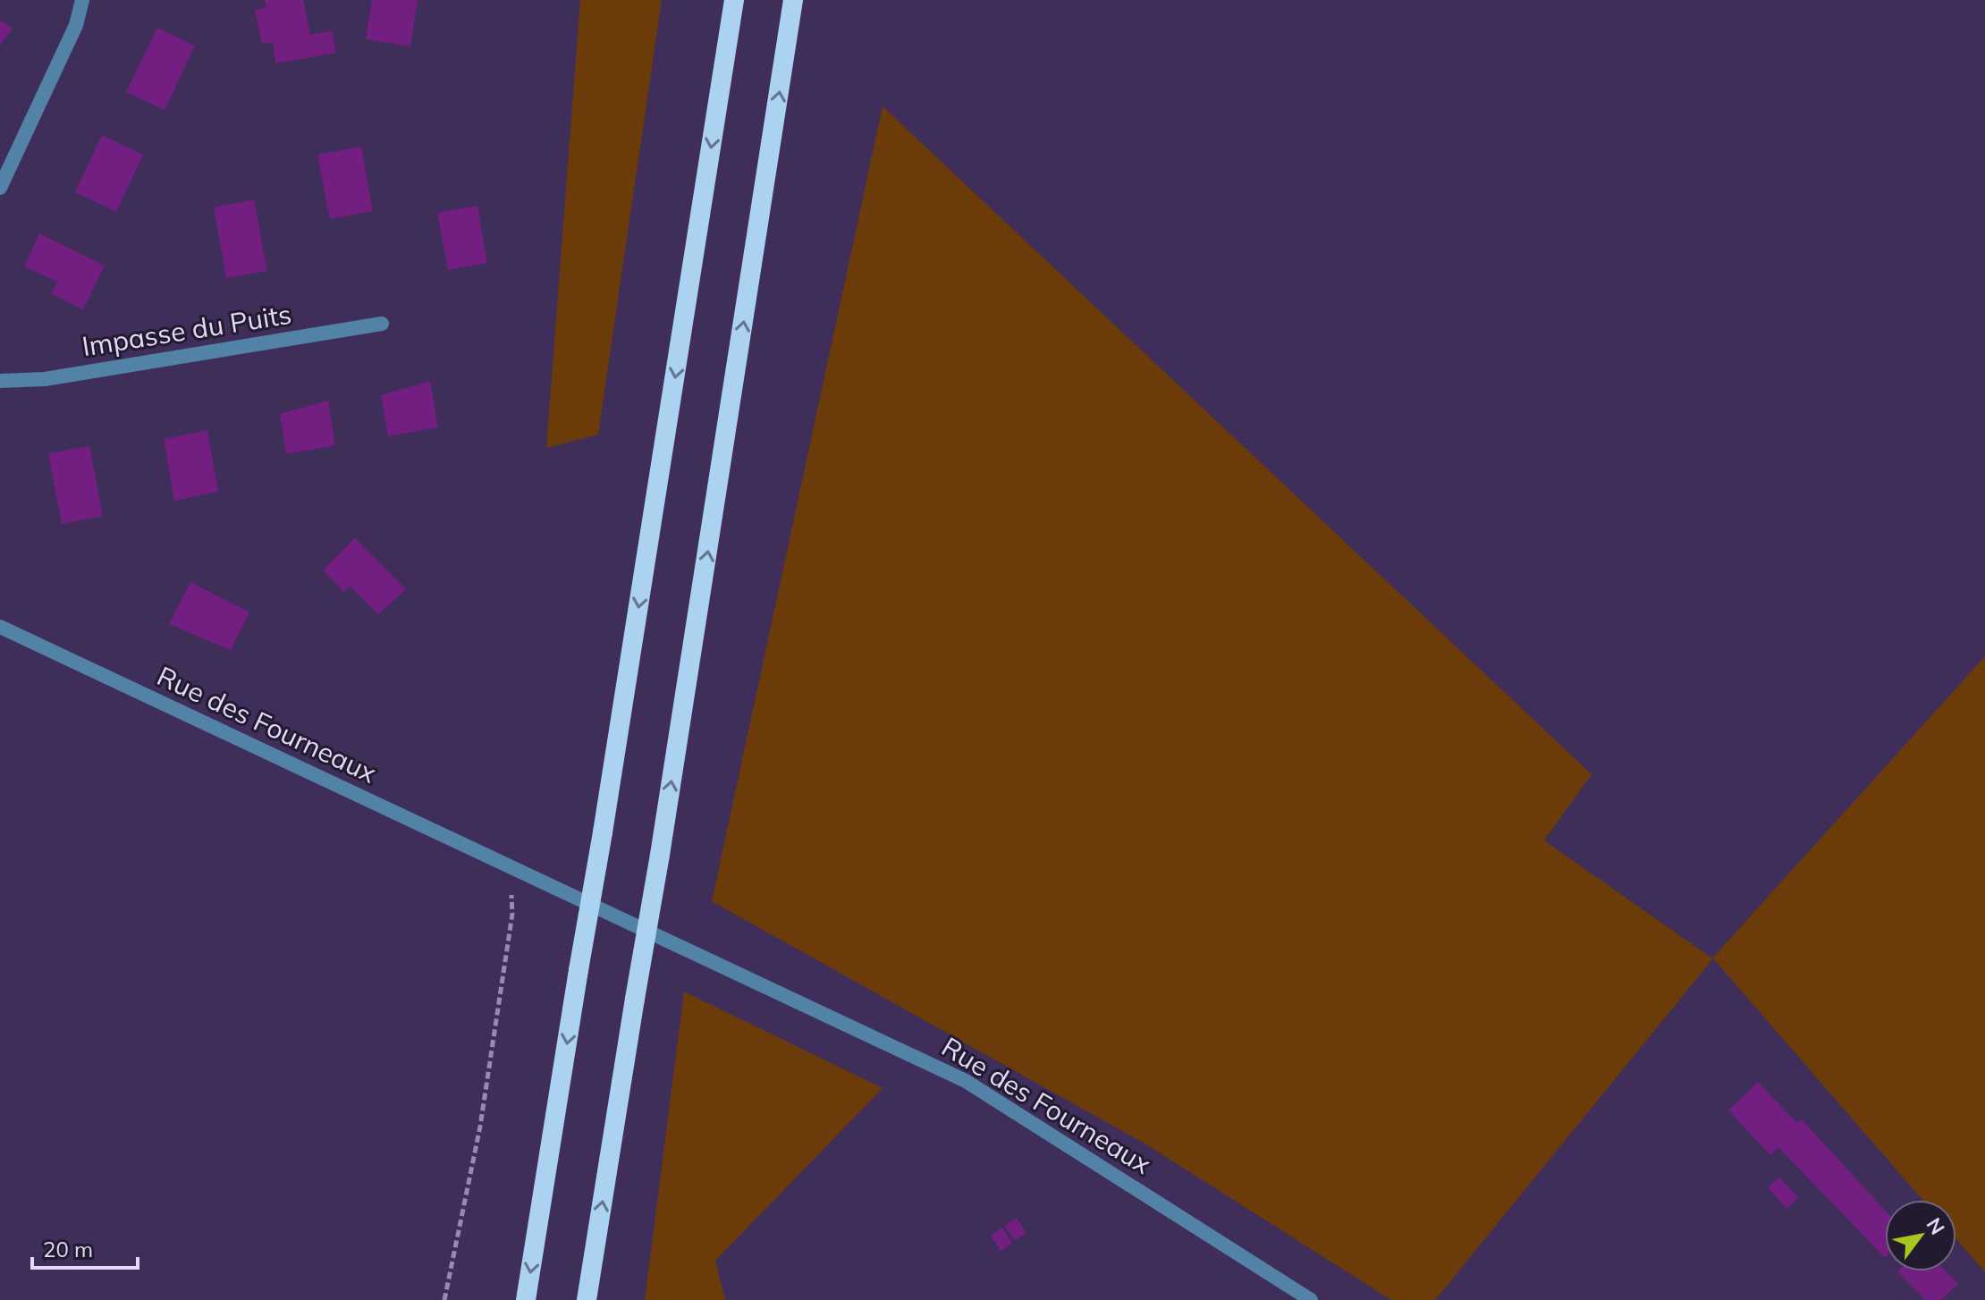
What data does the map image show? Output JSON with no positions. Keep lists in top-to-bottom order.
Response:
{
  "streets": {
    "street": ["Impasse du Puits", "Rue des Fourneaux"]
  },
  "scale_bar": "20 m",
  "north": "top right"
}
